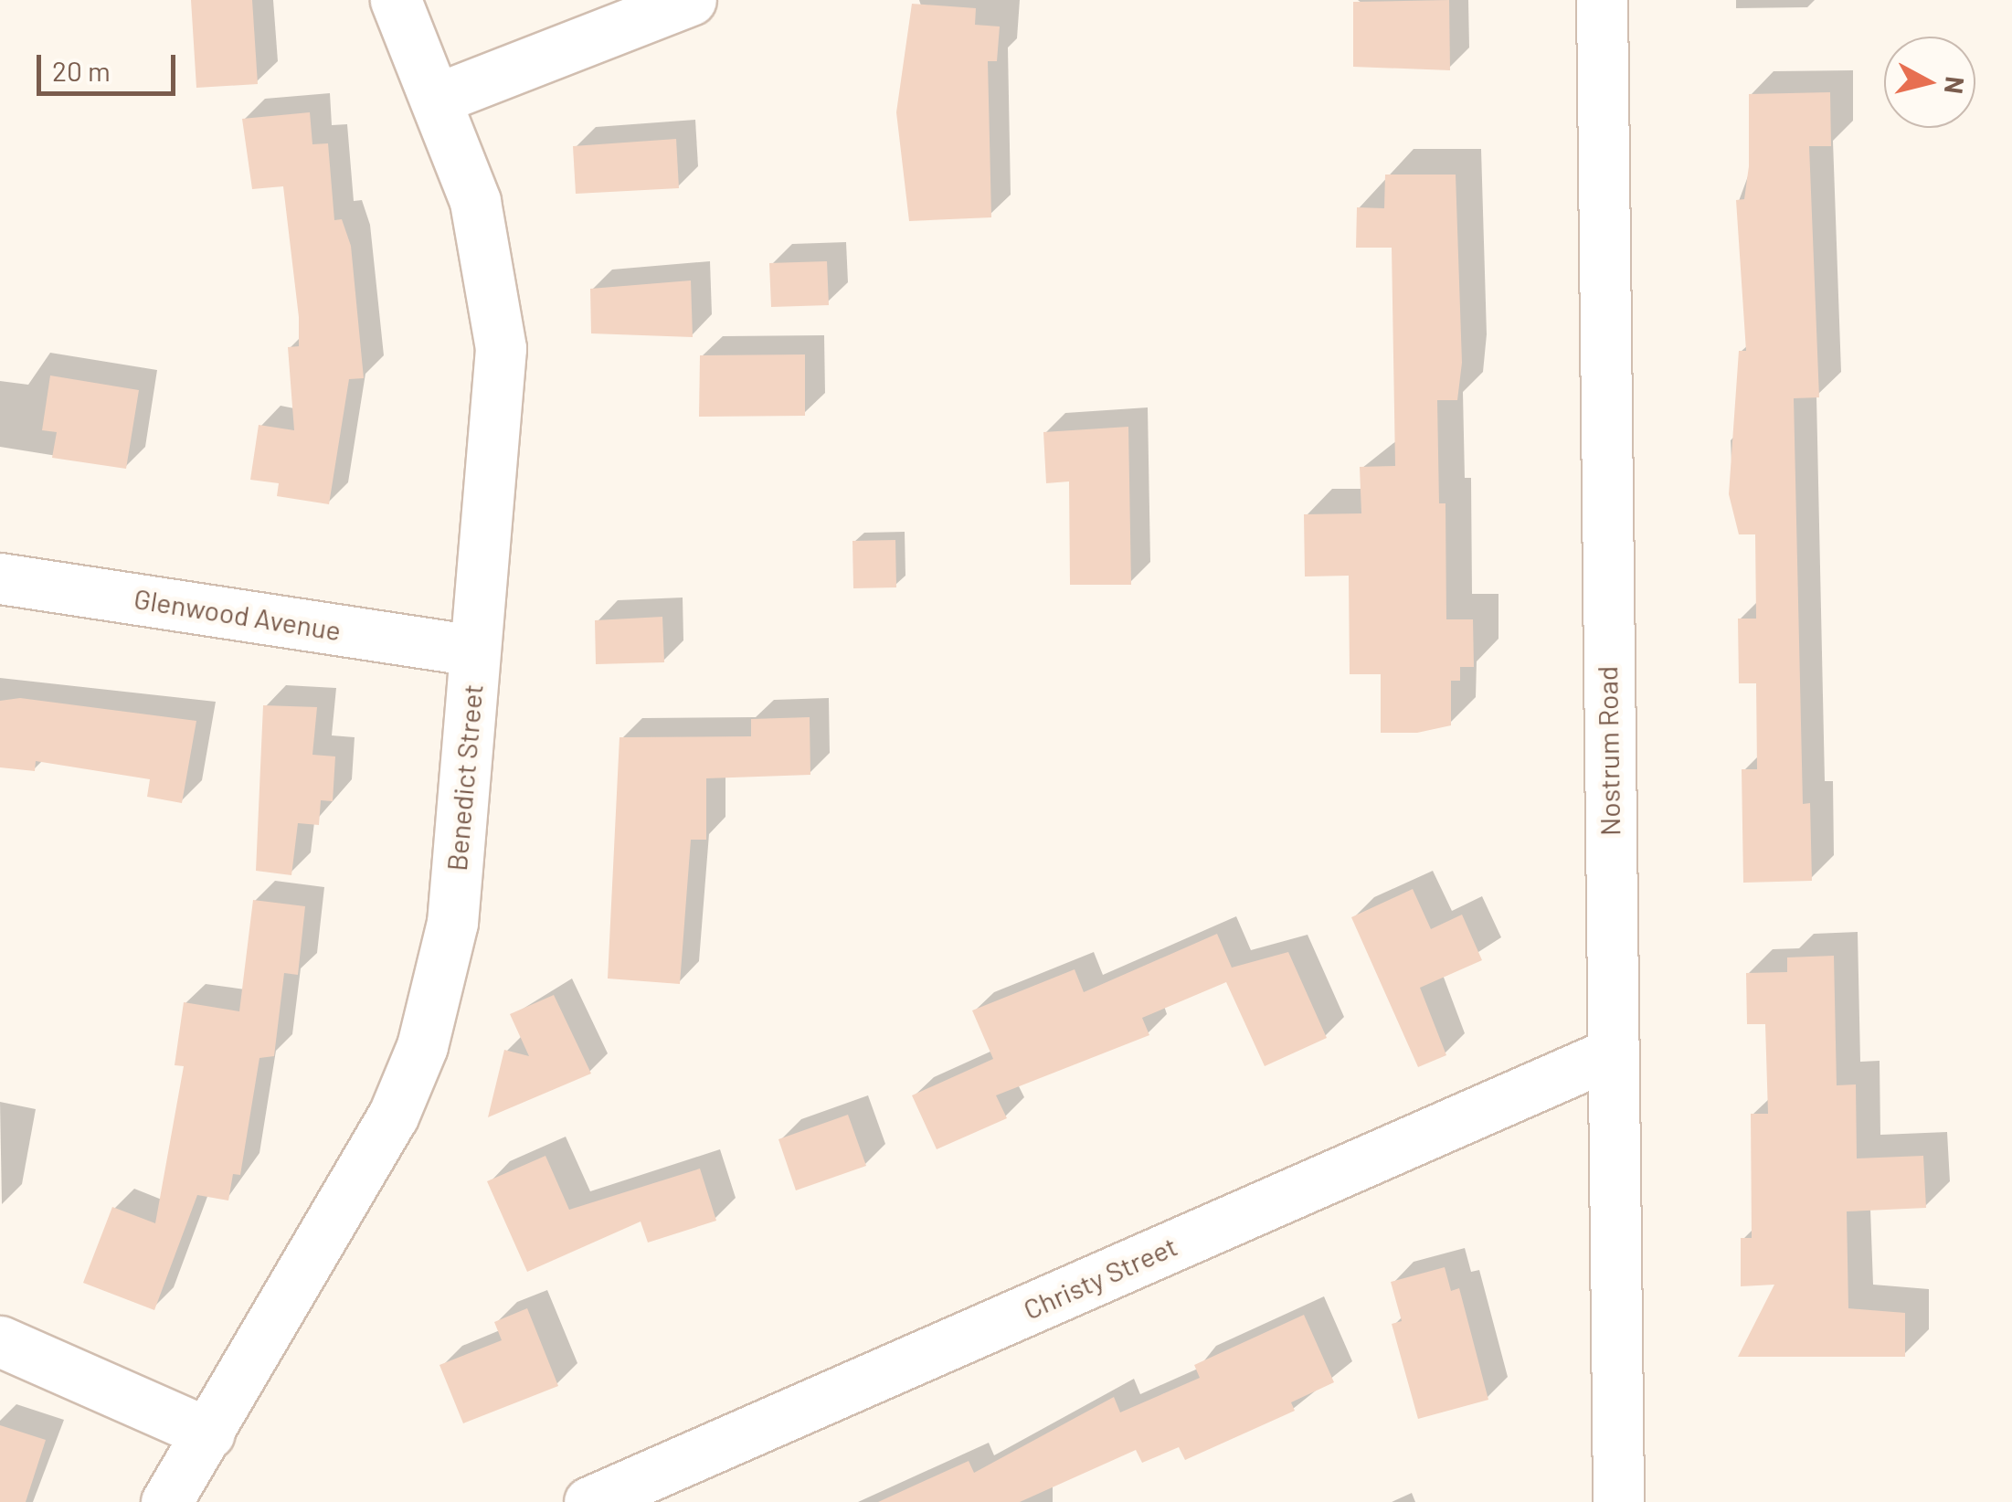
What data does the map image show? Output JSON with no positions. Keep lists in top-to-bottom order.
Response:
{
  "streets": {
    "street": [
      "Glenwood Avenue",
      "Nostrum Road",
      "Benedict Street",
      "Christy Street"
    ]
  },
  "crossings": [
    ["Glenwood Avenue", "Benedict Street"],
    ["Nostrum Road", "Christy Street"]
  ],
  "scale_bar": "20 m",
  "north": "right"
}
